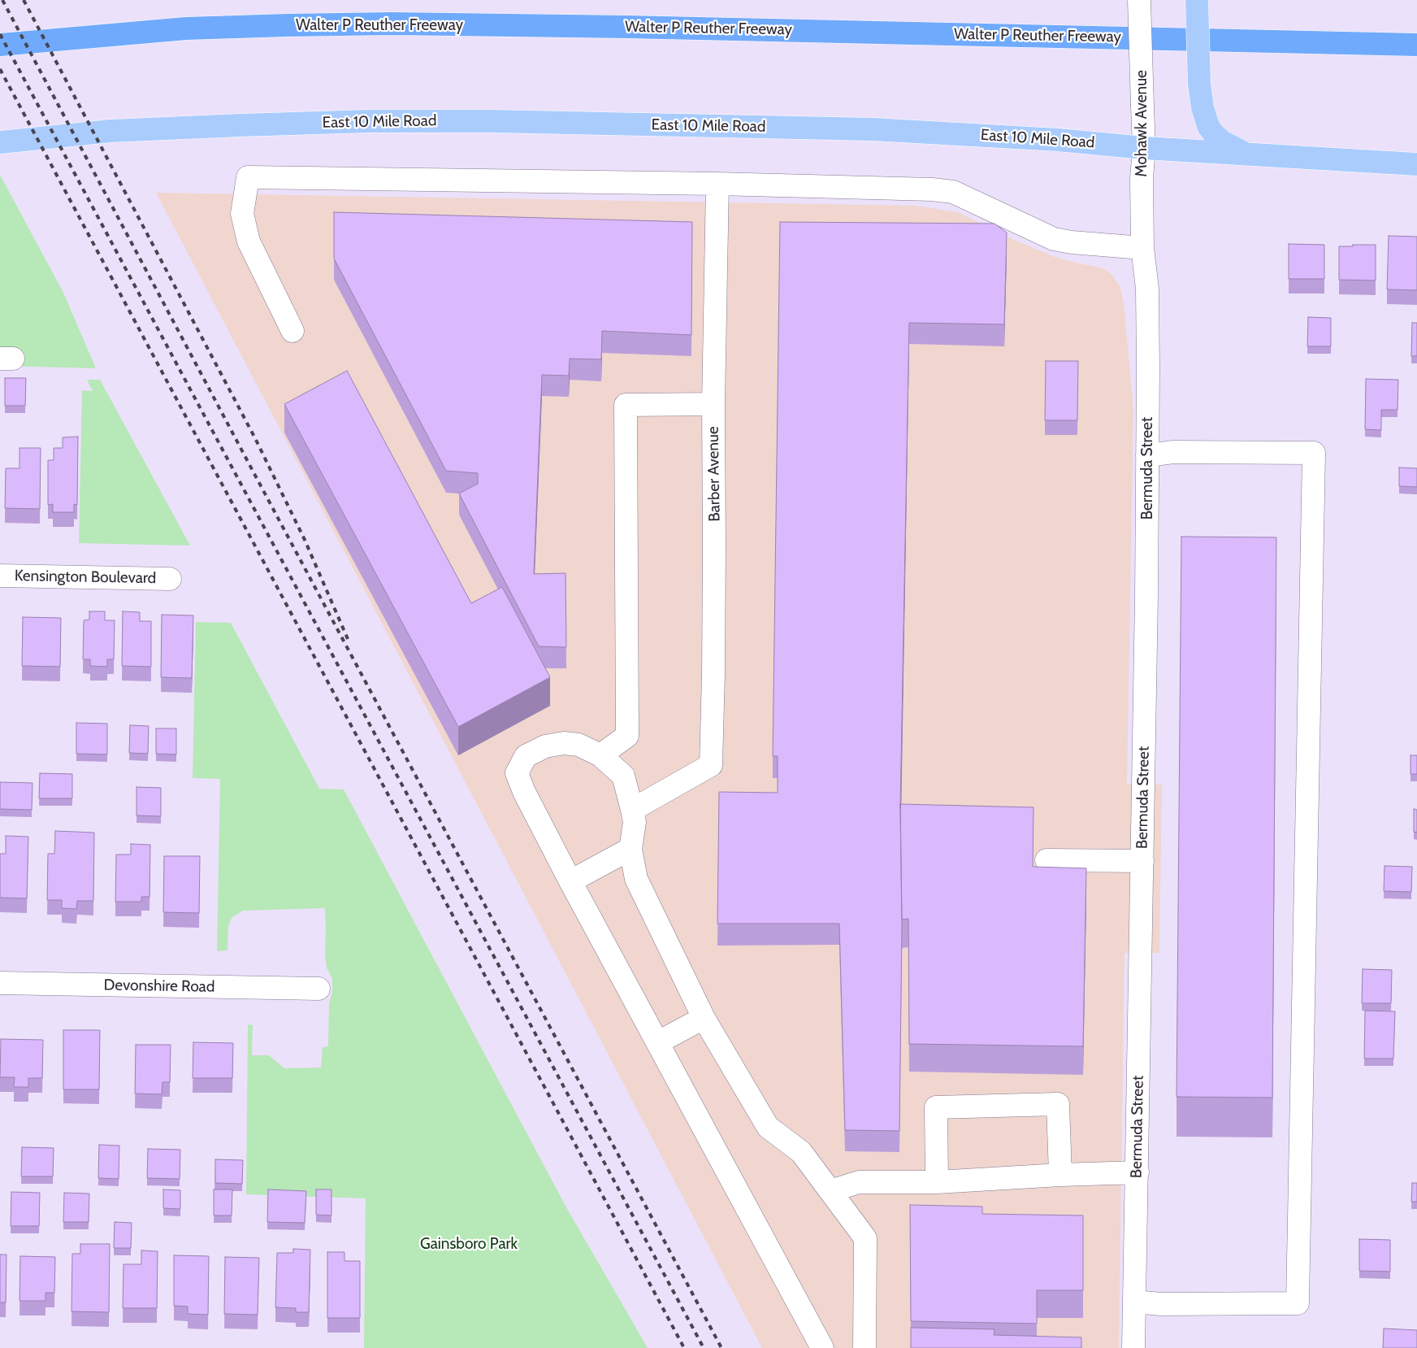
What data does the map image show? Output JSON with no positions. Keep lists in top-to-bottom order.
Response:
{
  "streets": {
    "highway": ["Walter P Reuther Freeway"],
    "main road": ["East 10 Mile Road"],
    "street": [
      "Mohawk Avenue",
      "Bermuda Street",
      "Barber Avenue",
      "Kensington Boulevard",
      "Devonshire Road"
    ]
  },
  "crossings": [
    ["East 10 Mile Road", "Mohawk Avenue"],
    ["Mohawk Avenue", "Bermuda Street"]
  ],
  "parks": ["Gainsboro Park"]
}
